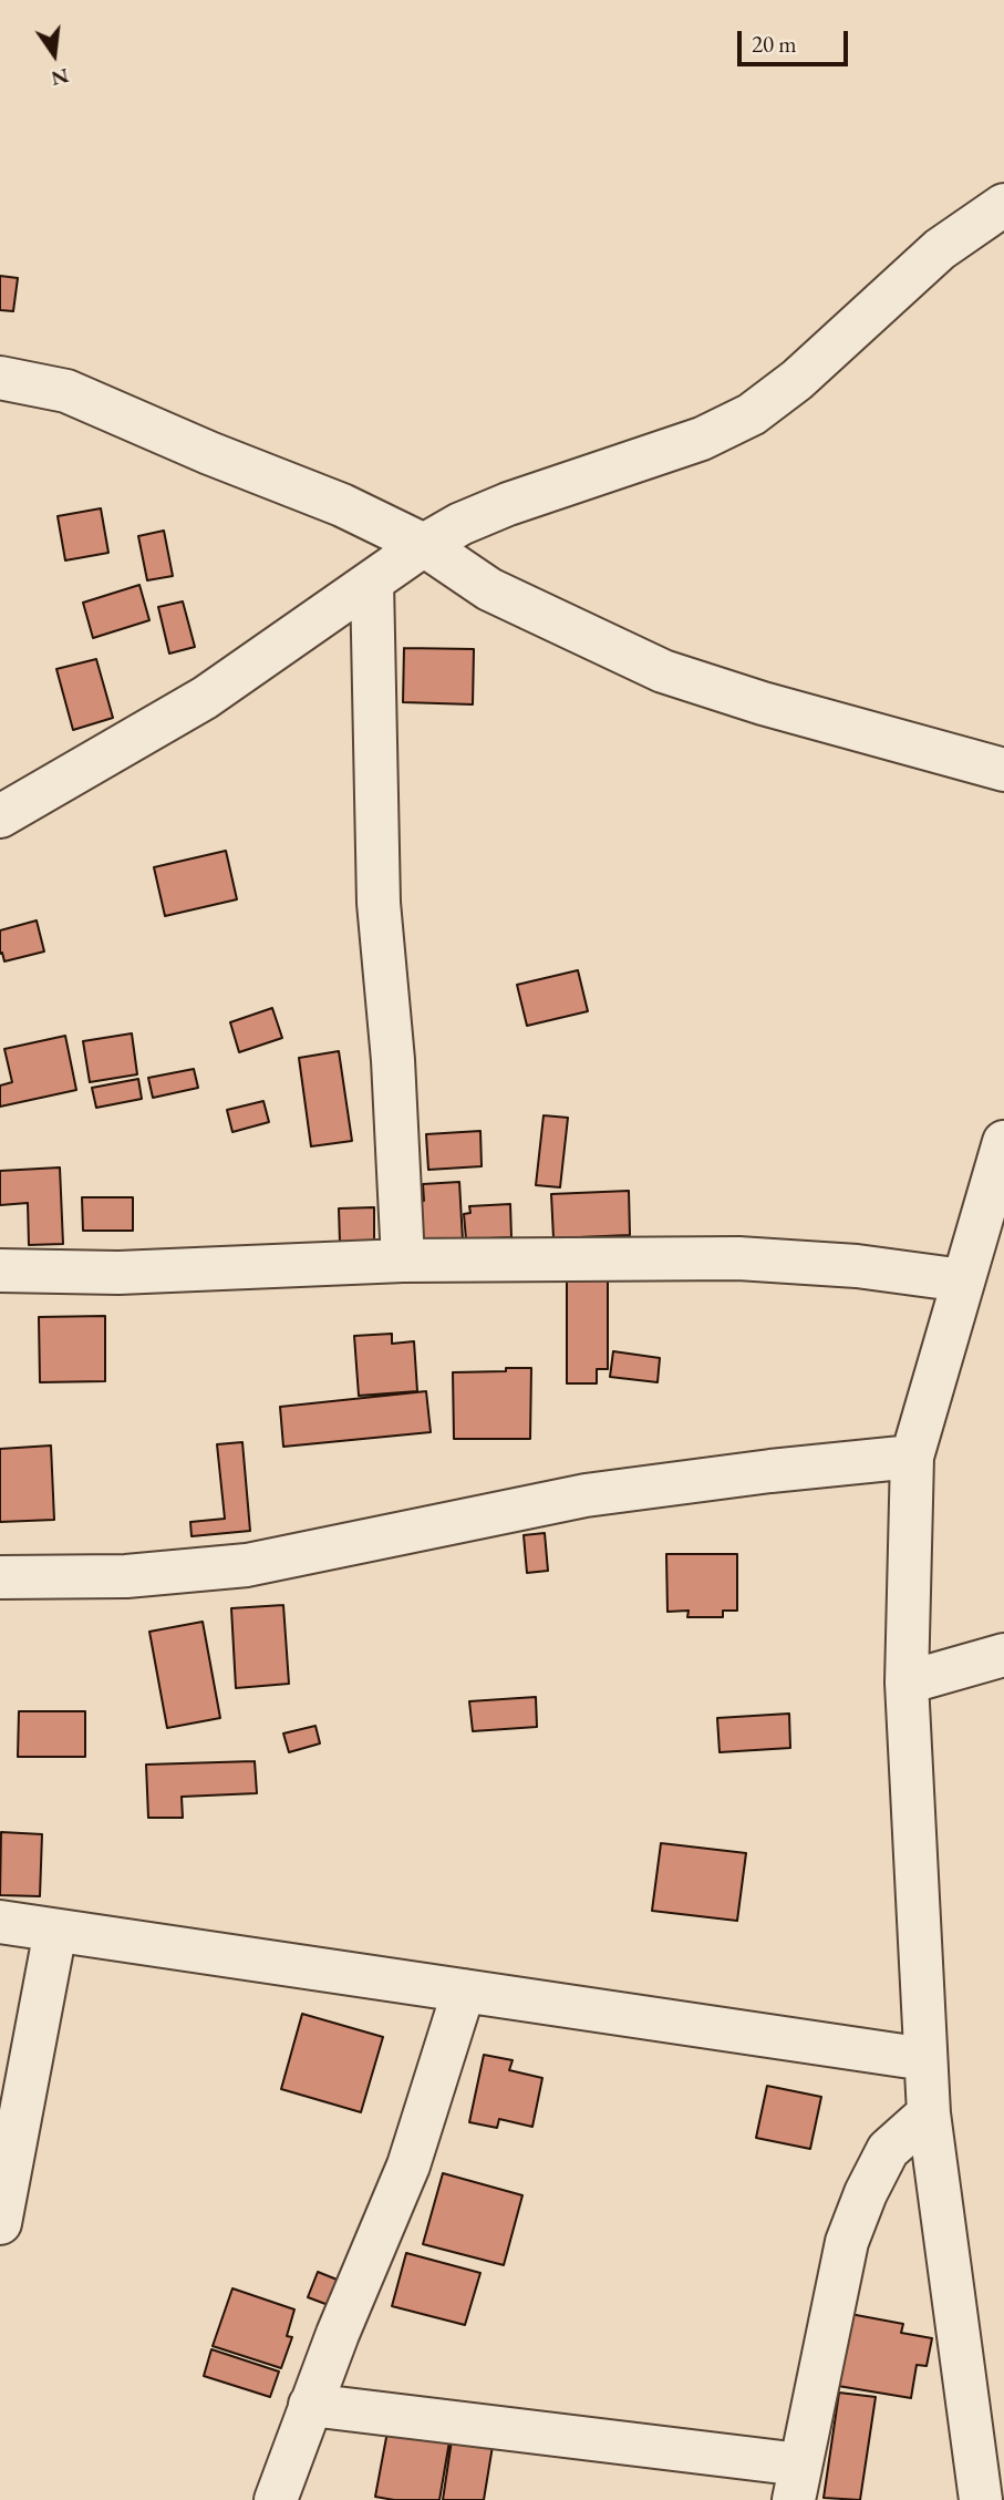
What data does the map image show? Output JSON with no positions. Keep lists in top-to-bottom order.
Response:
{
  "scale_bar": "20 m",
  "north": "bottom"
}
